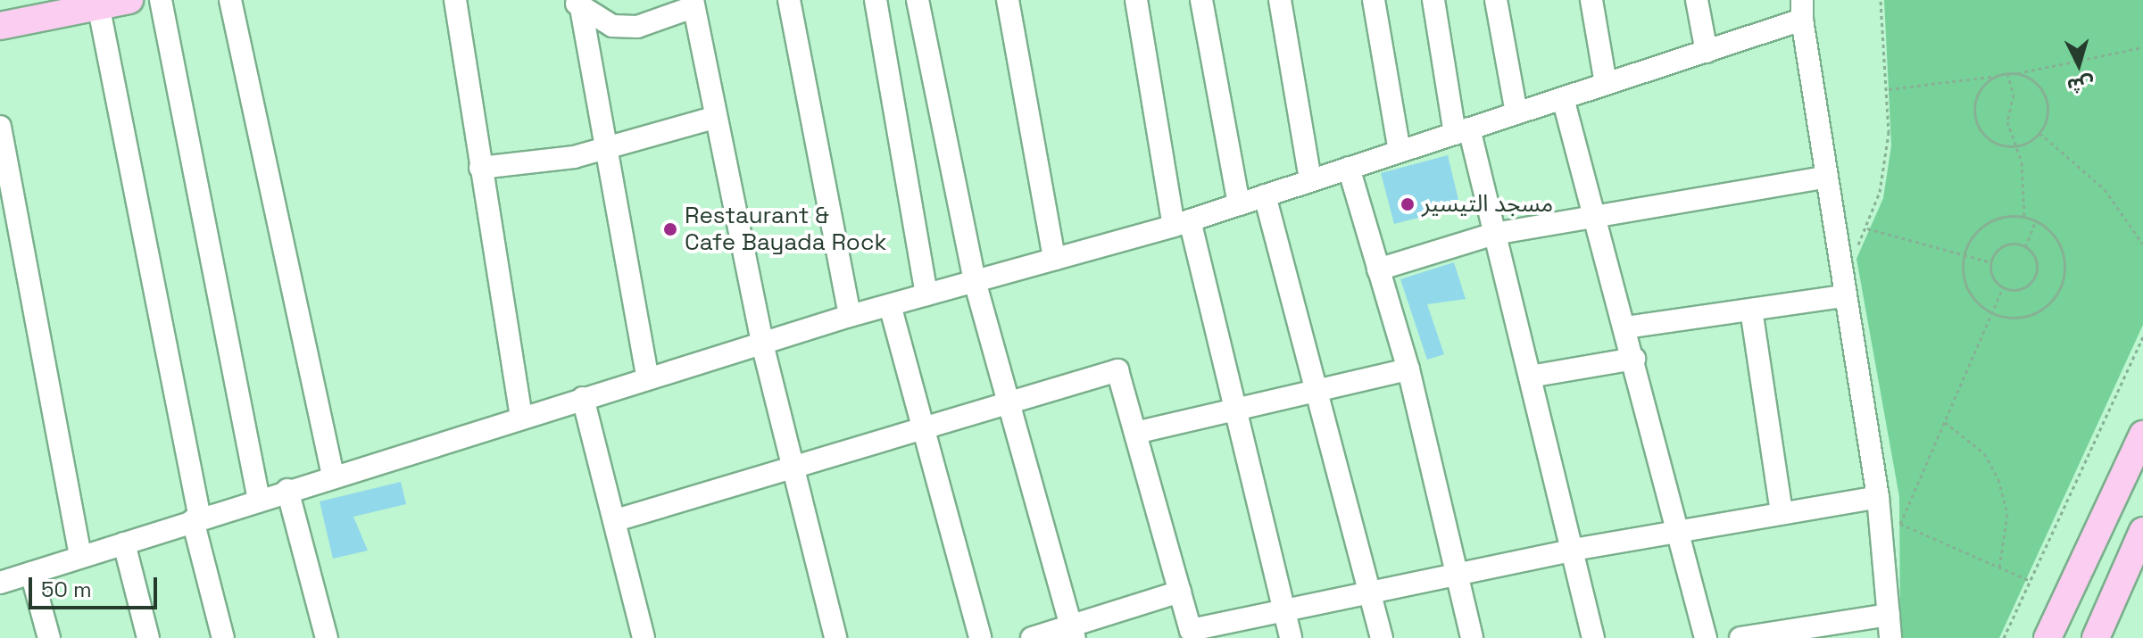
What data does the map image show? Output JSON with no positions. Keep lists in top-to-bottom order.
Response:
{
  "places": ["مسجد التيسير", "Restaurant & Cafe Bayada Rock"],
  "scale_bar": "50 m",
  "north": "bottom"
}
